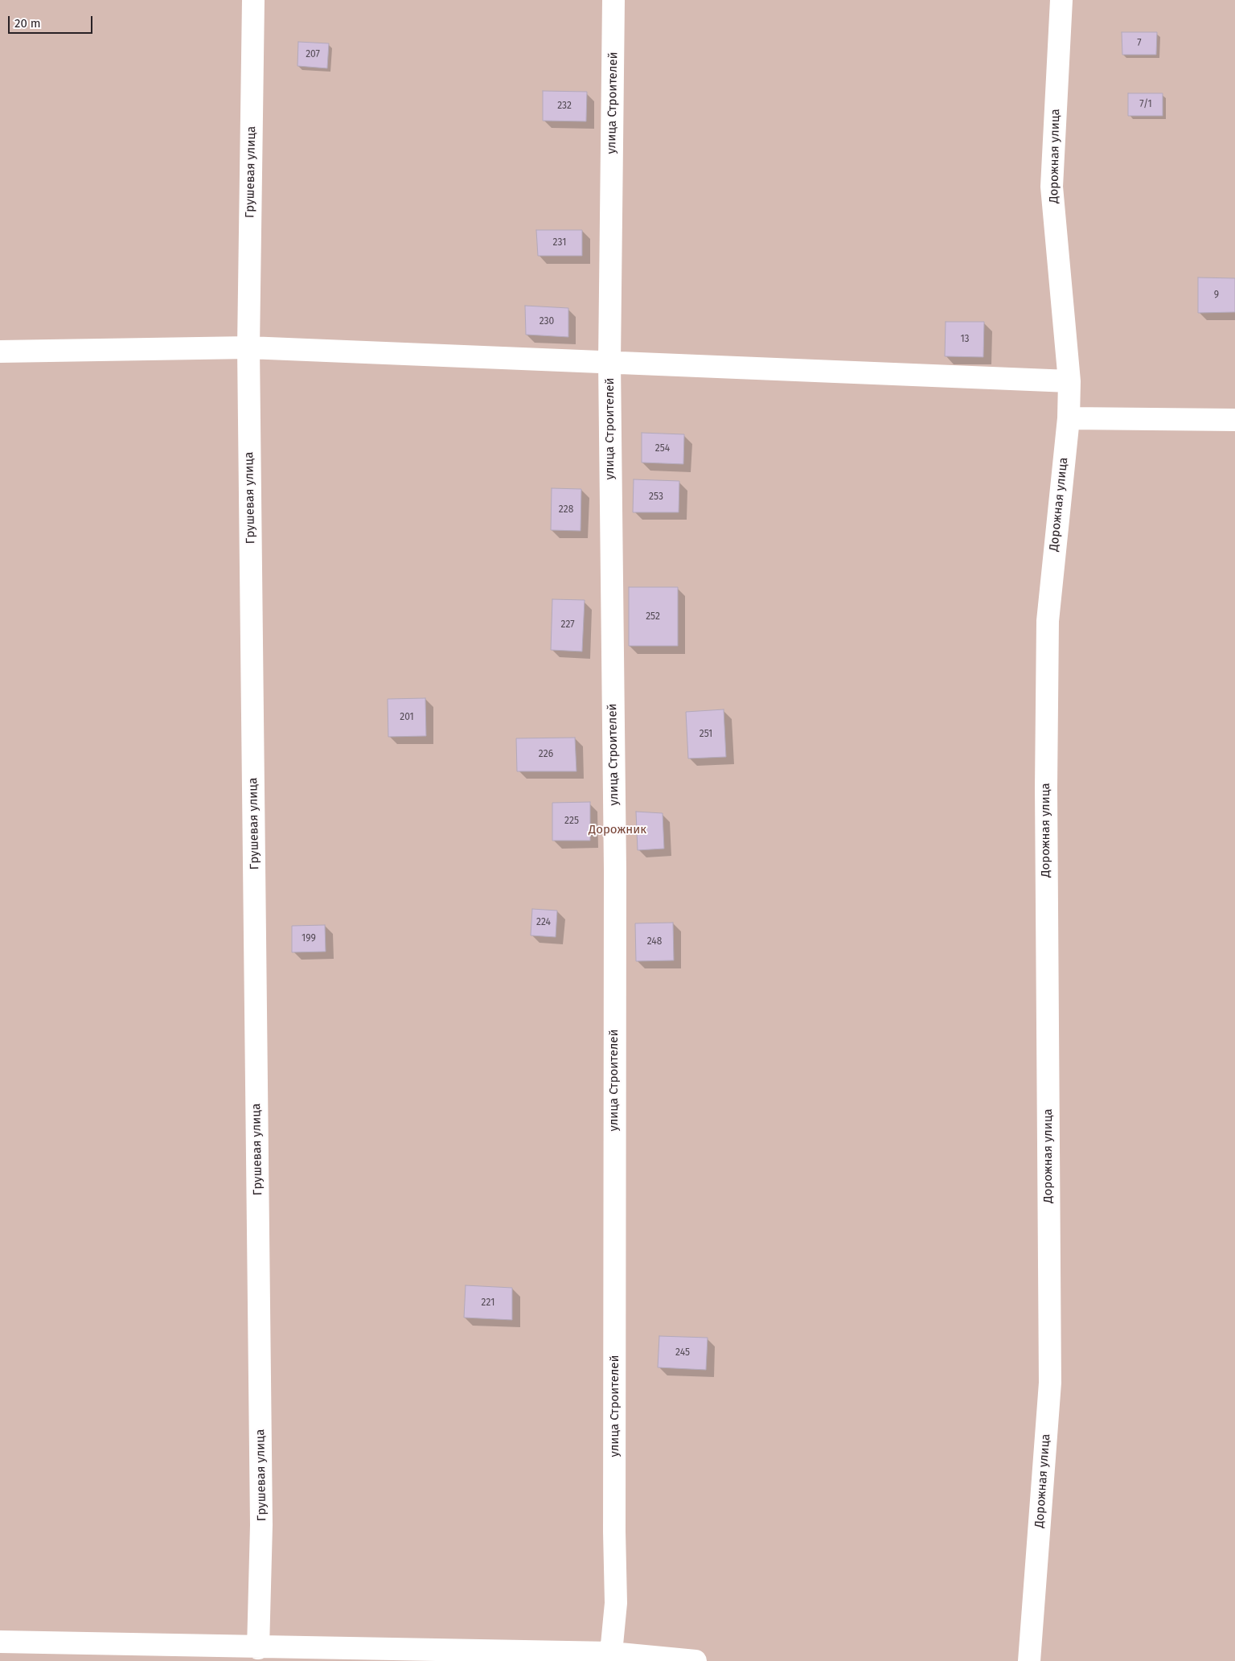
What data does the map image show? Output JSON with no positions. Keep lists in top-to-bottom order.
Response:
{
  "streets": {
    "street": ["улица Строителей", "Дорожная улица", "Грушевая улица"]
  },
  "parks": ["Дорожник"],
  "house_numbers": [
    "7",
    "207",
    "7/1",
    "232",
    "231",
    "9",
    "230",
    "13",
    "254",
    "253",
    "228",
    "252",
    "227",
    "201",
    "251",
    "226",
    "225",
    "224",
    "199",
    "248",
    "221",
    "245"
  ],
  "scale_bar": "20 m"
}
